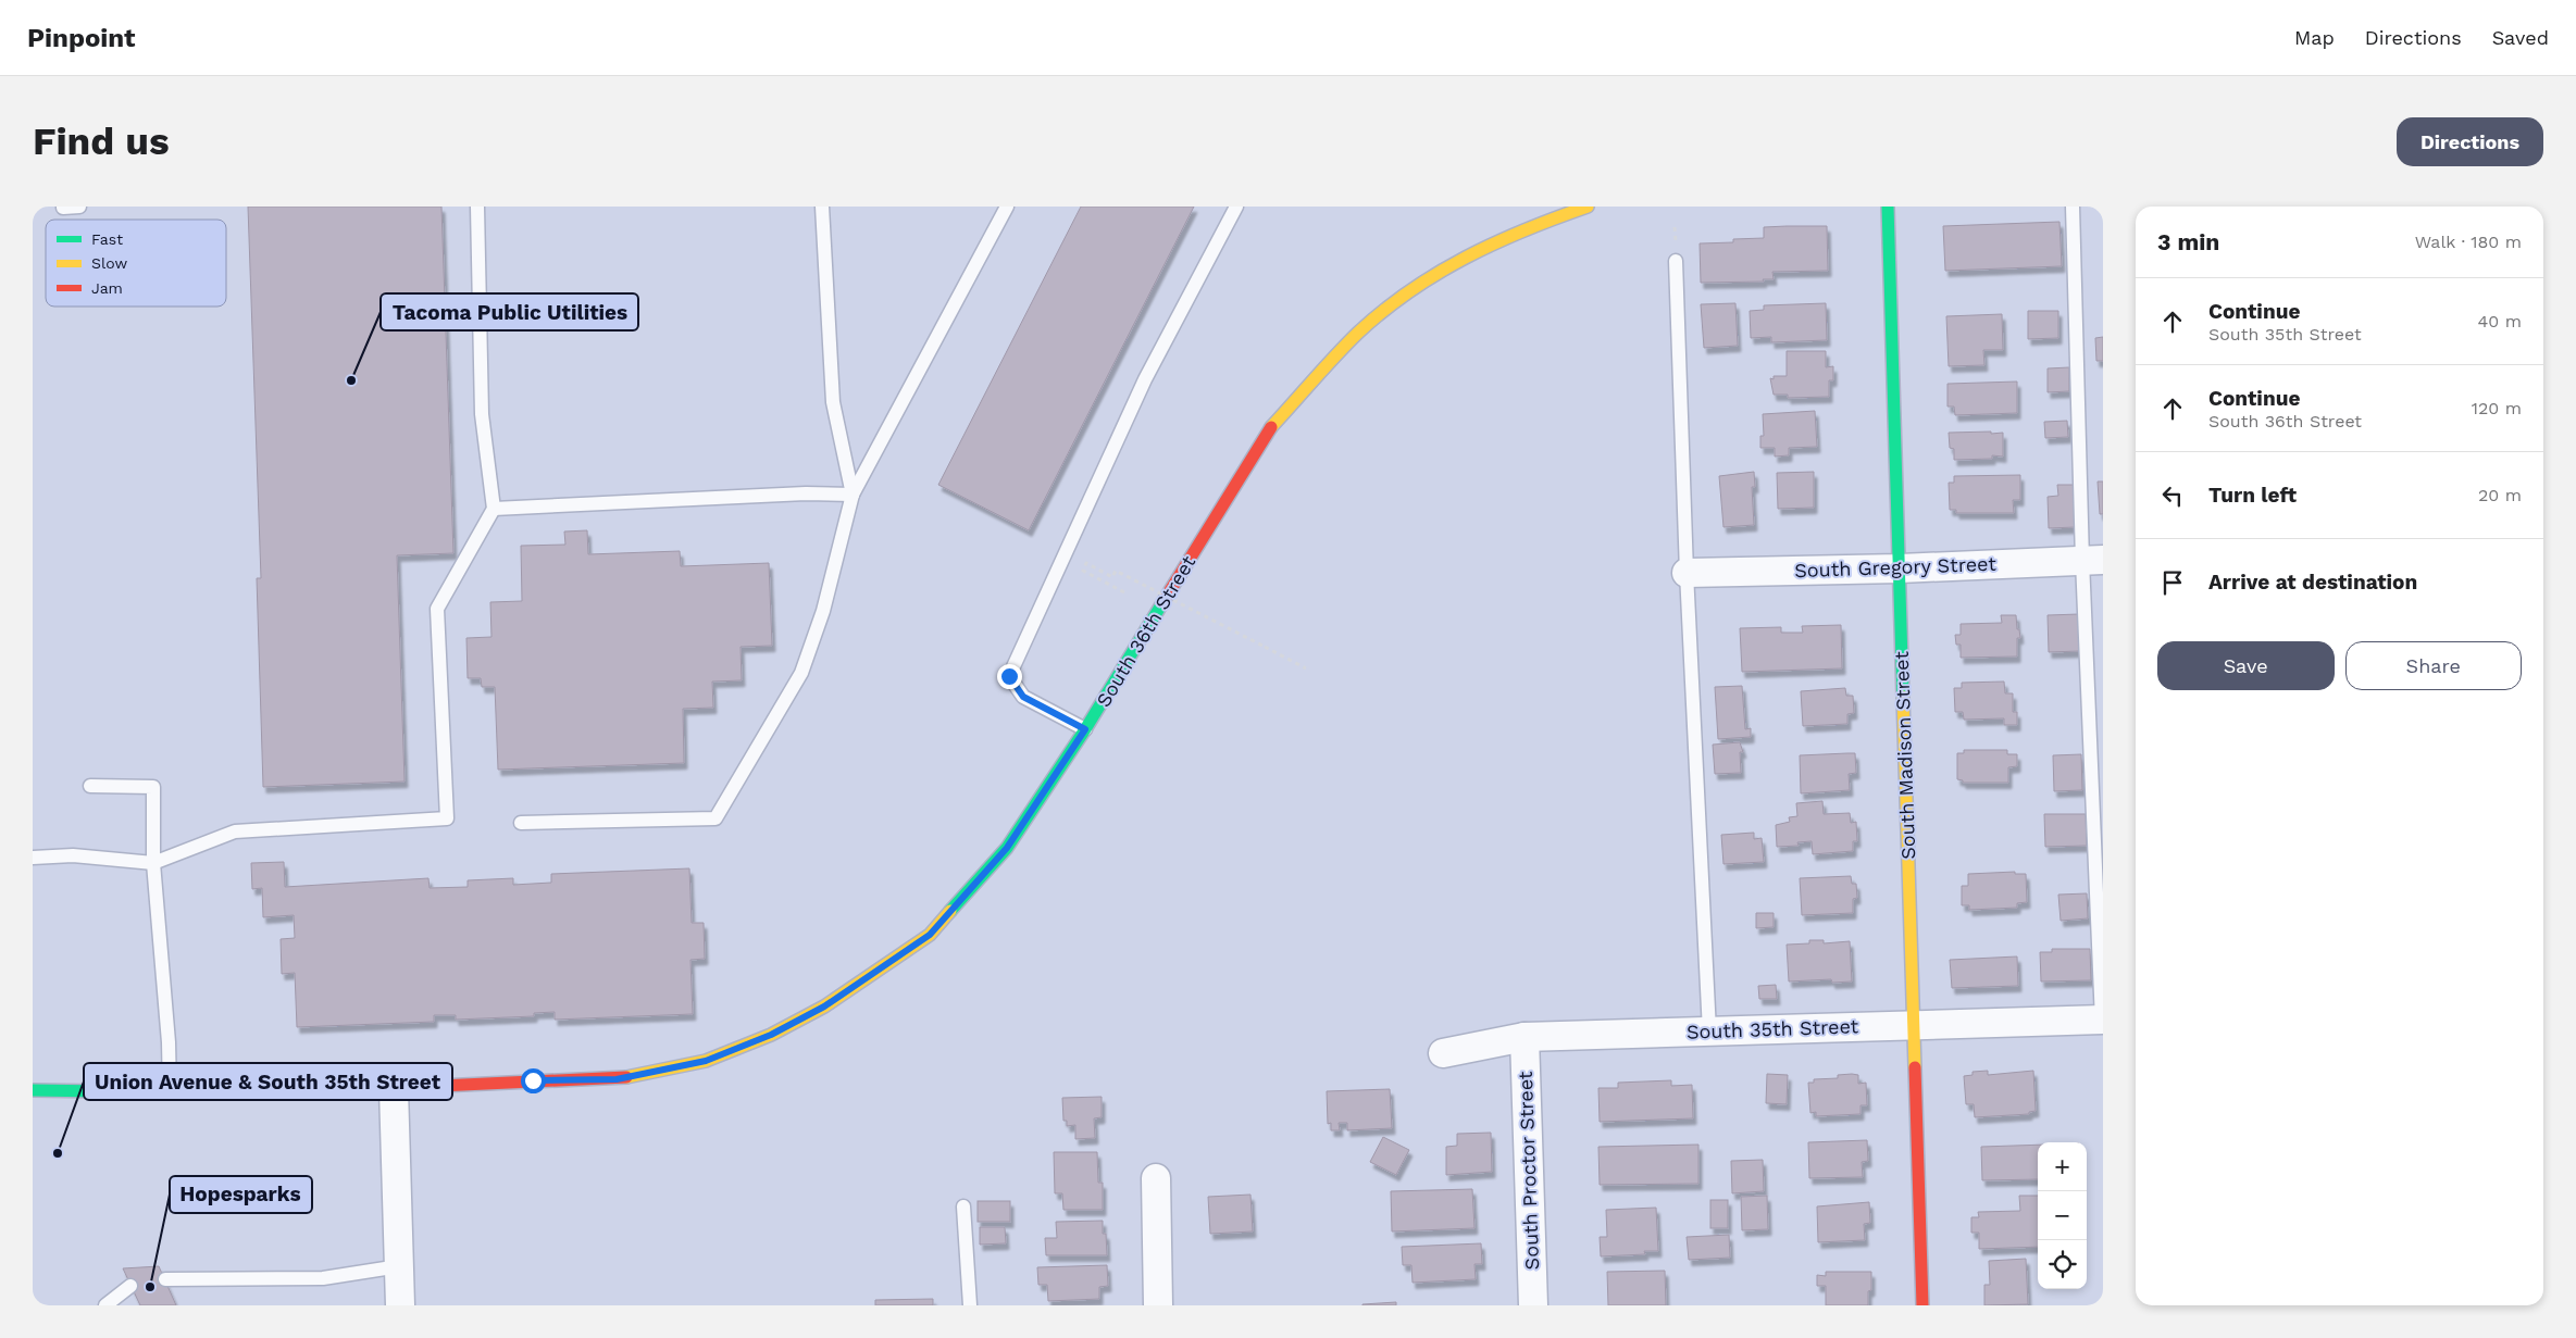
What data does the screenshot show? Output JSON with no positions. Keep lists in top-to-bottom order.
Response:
{
  "streets": {
    "street": [
      "South Gregory Street",
      "South 36th Street",
      "South Madison Street",
      "South 35th Street",
      "South Proctor Street"
    ]
  },
  "crossings": [
    ["South Gregory Street", "South Madison Street"],
    ["South Madison Street", "South 35th Street"],
    ["South 35th Street", "South Proctor Street"]
  ],
  "places": ["Tacoma Public Utilities", "Union Avenue & South 35th Street", "Hopesparks"],
  "legend": ["Fast", "Slow", "Jam"],
  "page": {
    "header": "Pinpoint",
    "nav": ["Map", "Directions", "Saved"],
    "buttons": [
      "Directions",
      ["Save", "Share"]
    ],
    "title": "Find us",
    "heading": ["3 min", "Walk · 180 m"],
    "list": [
      ["Continue", "South 35th Street", "40 m"],
      ["Continue", "South 36th Street", "120 m"],
      ["Turn left", "20 m"],
      "Arrive at destination"
    ],
    "map_buttons": ["+", "−"]
  }
}
